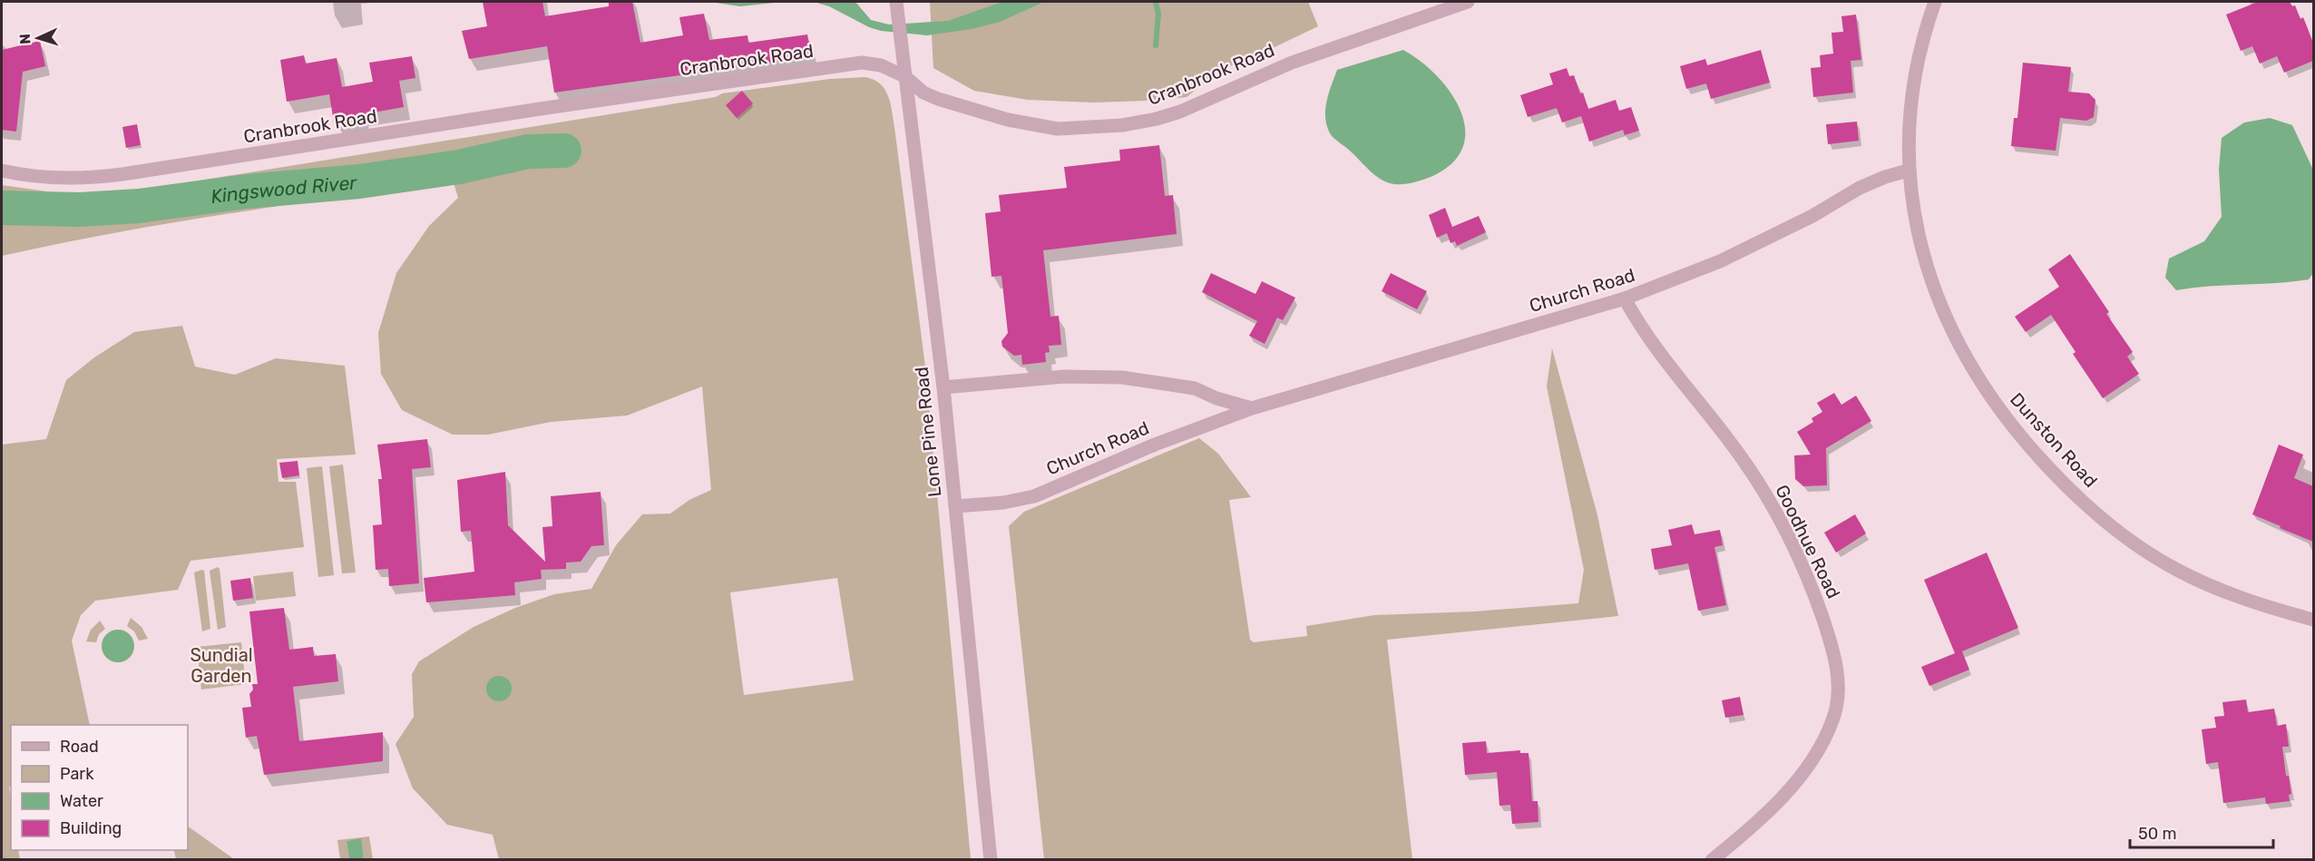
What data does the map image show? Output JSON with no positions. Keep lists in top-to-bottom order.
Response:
{
  "streets": {
    "street": [
      "Cranbrook Road",
      "Church Road",
      "Lone Pine Road",
      "Dunston Road",
      "Goodhue Road"
    ]
  },
  "crossings": [
    ["Cranbrook Road", "Lone Pine Road"],
    ["Church Road", "Lone Pine Road"],
    ["Church Road", "Dunston Road"],
    ["Church Road", "Goodhue Road"]
  ],
  "water": ["Kingswood River"],
  "parks": ["Sundial Garden"],
  "legend": [
    "Road",
    "Park",
    "Water",
    "Building"
  ],
  "scale_bar": "50 m",
  "north": "left"
}
